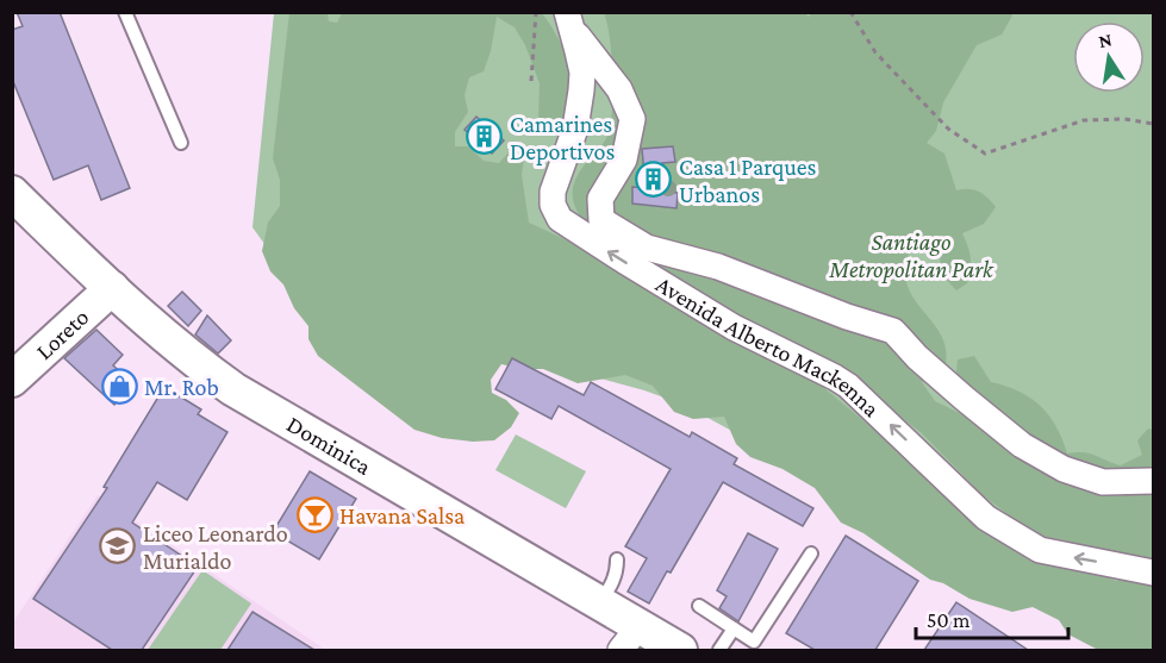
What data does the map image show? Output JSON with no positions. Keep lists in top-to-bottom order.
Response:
{
  "streets": {
    "main road": ["Loreto", "Dominica"],
    "street": ["Avenida Alberto Mackenna"]
  },
  "crossings": [
    ["Loreto", "Dominica"]
  ],
  "one_way": ["Avenida Alberto Mackenna"],
  "parks": ["Santiago Metropolitan Park"],
  "places": {
    "building": ["Camarines Deportivos", "Casa 1 Parques Urbanos"],
    "shop": ["Mr. Rob"],
    "bar": ["Havana Salsa"],
    "school or university": ["Liceo Leonardo Murialdo"]
  },
  "scale_bar": "50 m",
  "north": "top"
}
